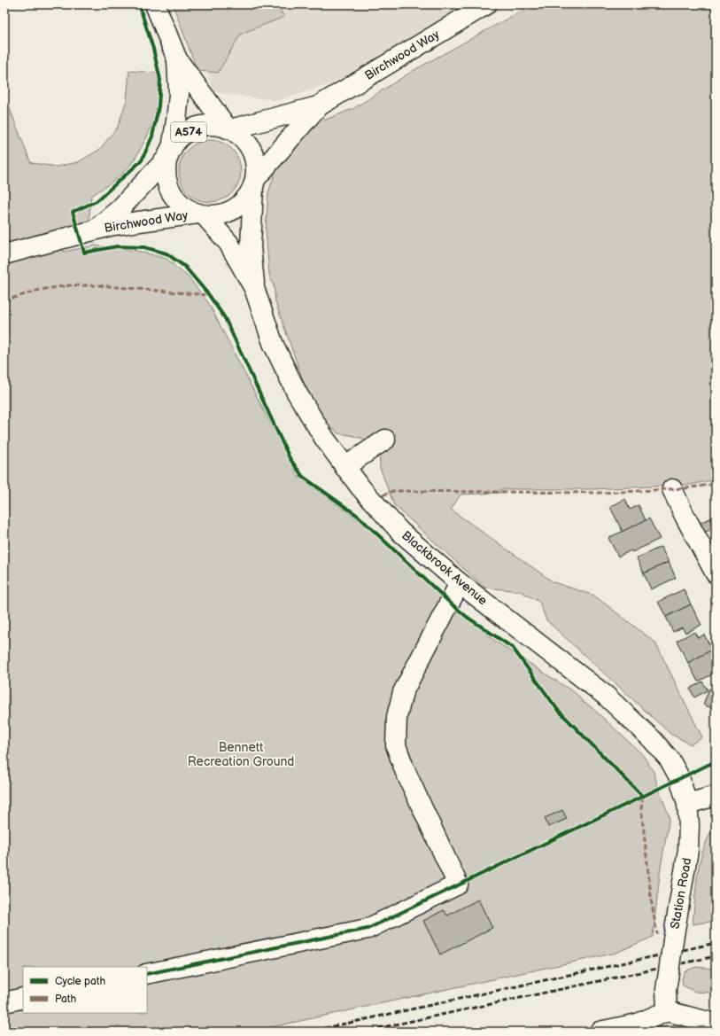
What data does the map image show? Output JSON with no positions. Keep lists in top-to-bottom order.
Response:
{
  "streets": {
    "street": [
      "Birchwood Way",
      "A574",
      "Blackbrook Avenue",
      "Station Road"
    ]
  },
  "crossings": [
    ["Birchwood Way", "A574"],
    ["Birchwood Way", "Blackbrook Avenue"],
    ["A574", "Blackbrook Avenue"],
    ["Blackbrook Avenue", "Station Road"]
  ],
  "parks": ["Bennett Recreation Ground"],
  "legend": ["Cycle path", "Path"]
}
